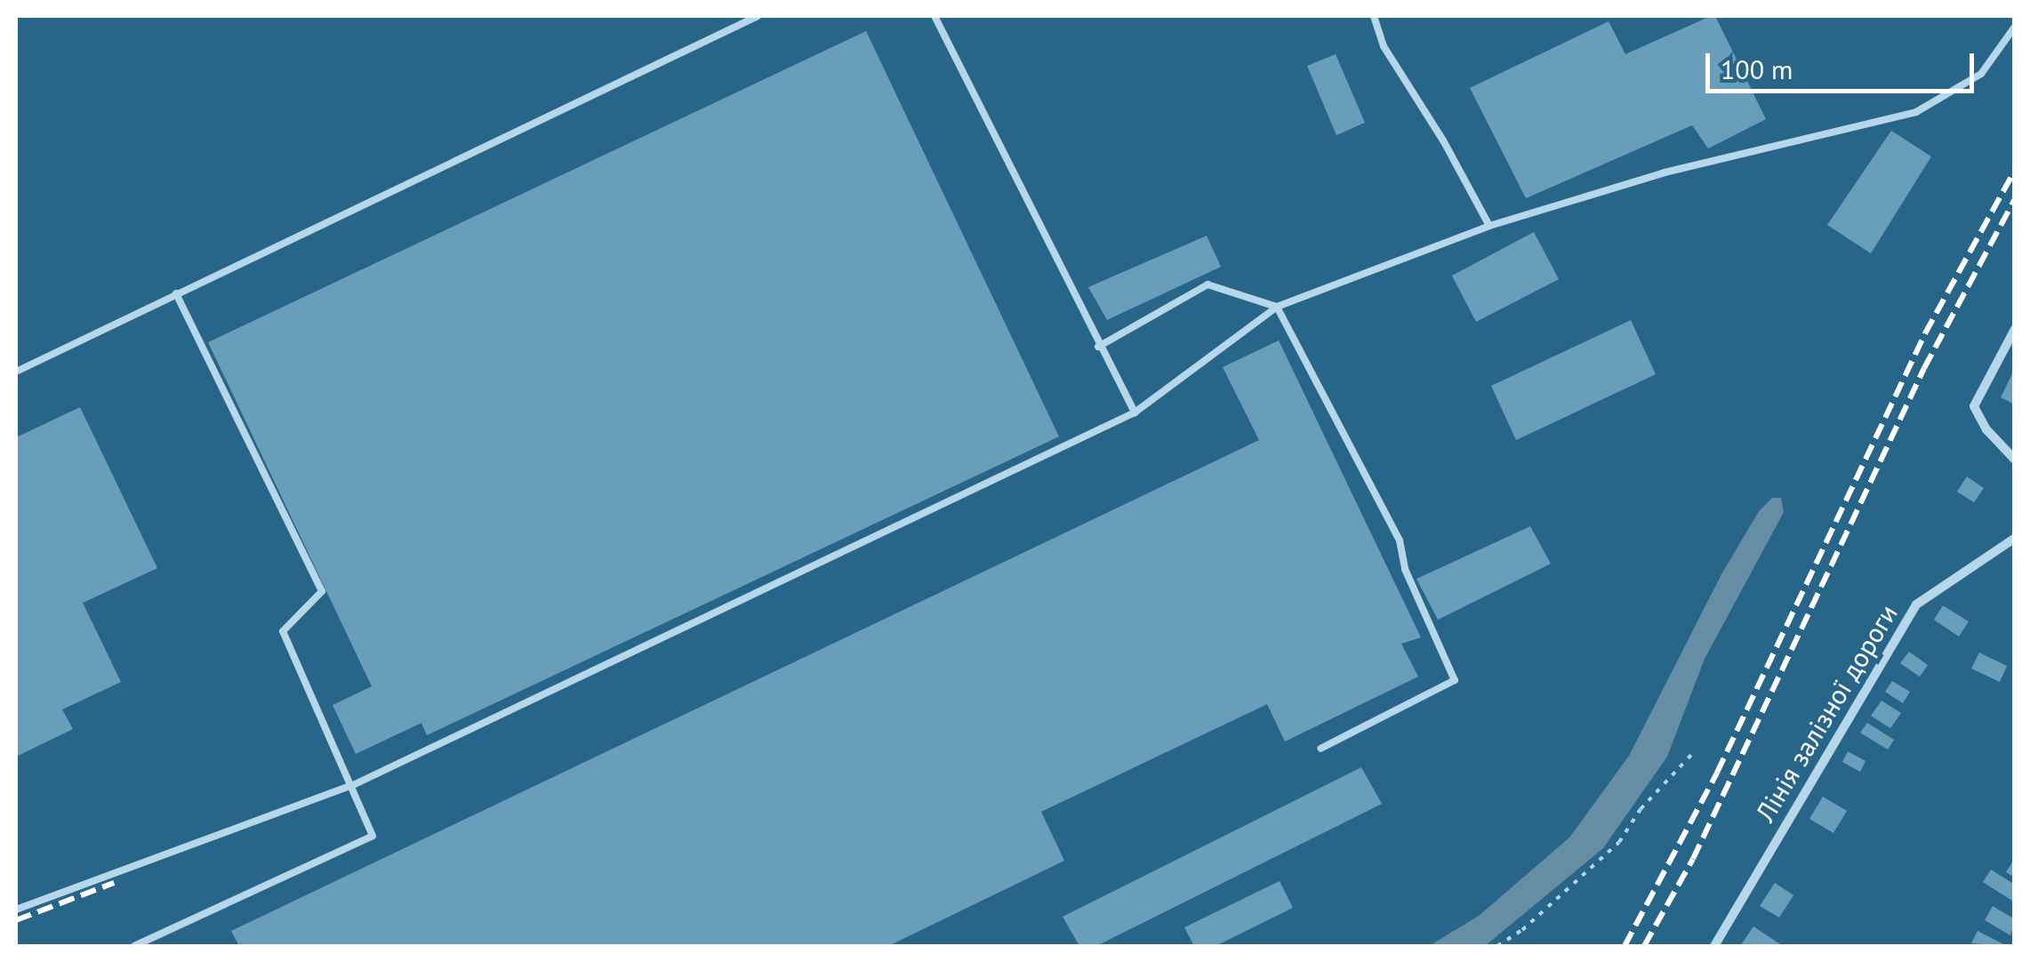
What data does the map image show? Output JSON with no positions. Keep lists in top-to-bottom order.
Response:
{
  "streets": {
    "street": ["Лінія залізної дороги"]
  },
  "scale_bar": "100 m"
}
